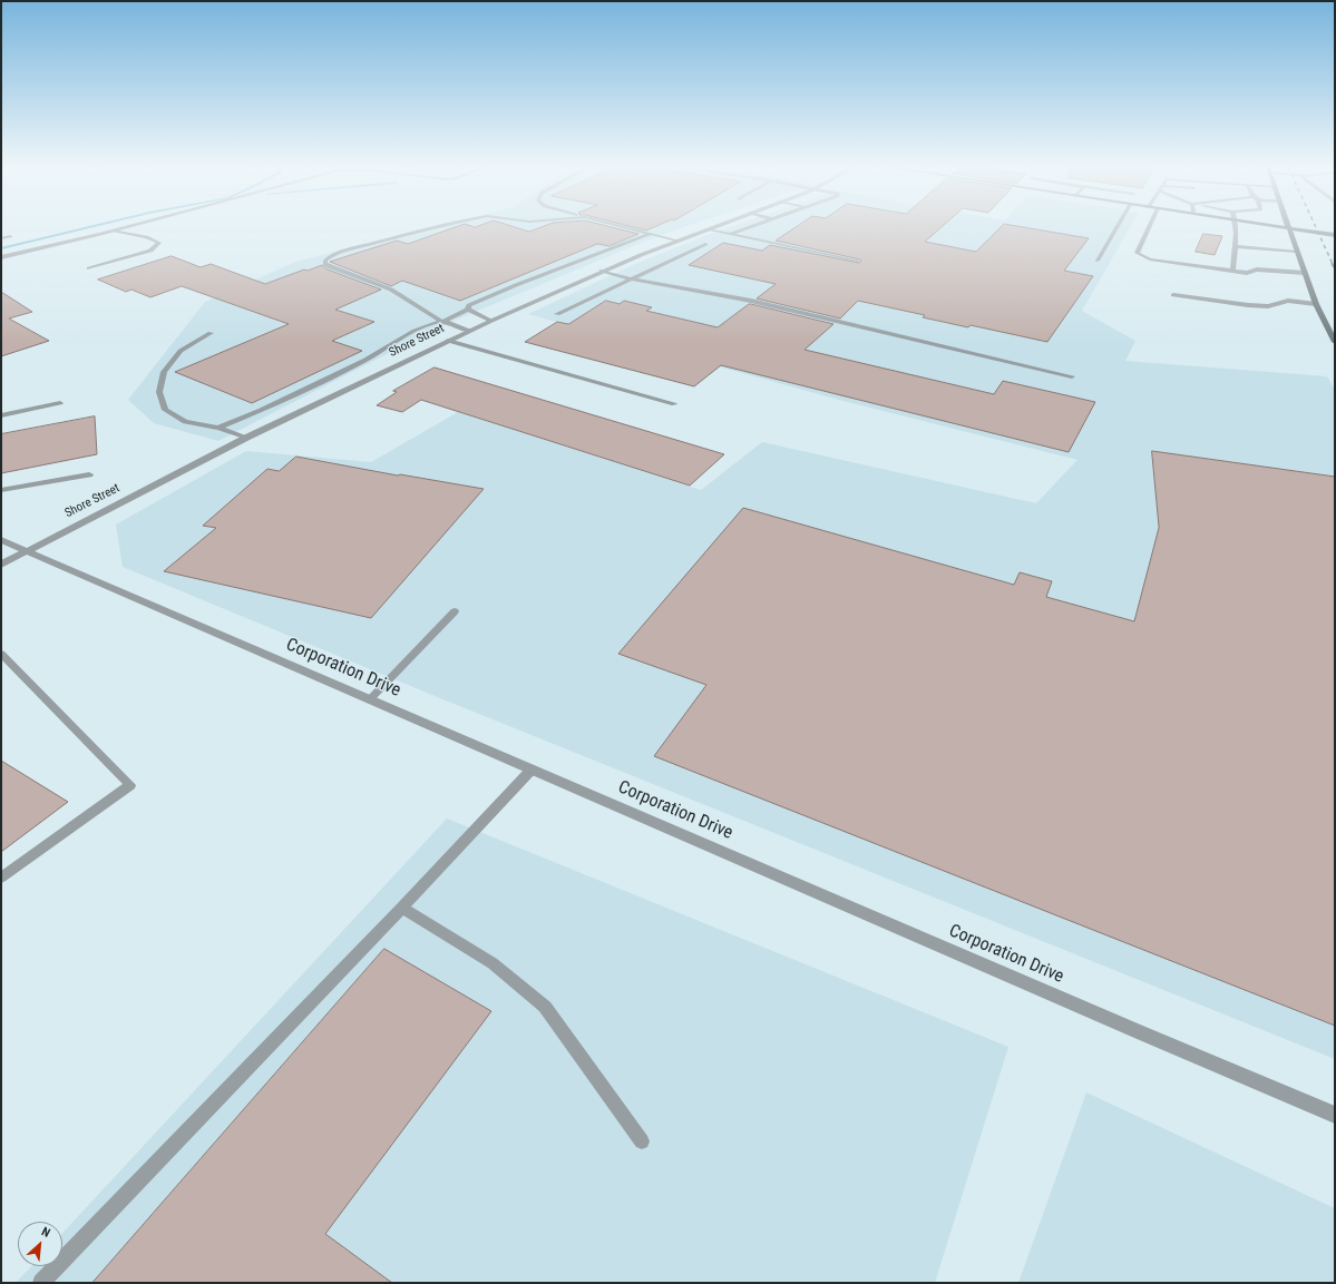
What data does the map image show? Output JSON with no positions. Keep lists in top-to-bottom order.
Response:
{
  "streets": {
    "street": ["Shore Street", "Corporation Drive"]
  },
  "crossings": [
    ["Shore Street", "Corporation Drive"]
  ],
  "north": "top right"
}
